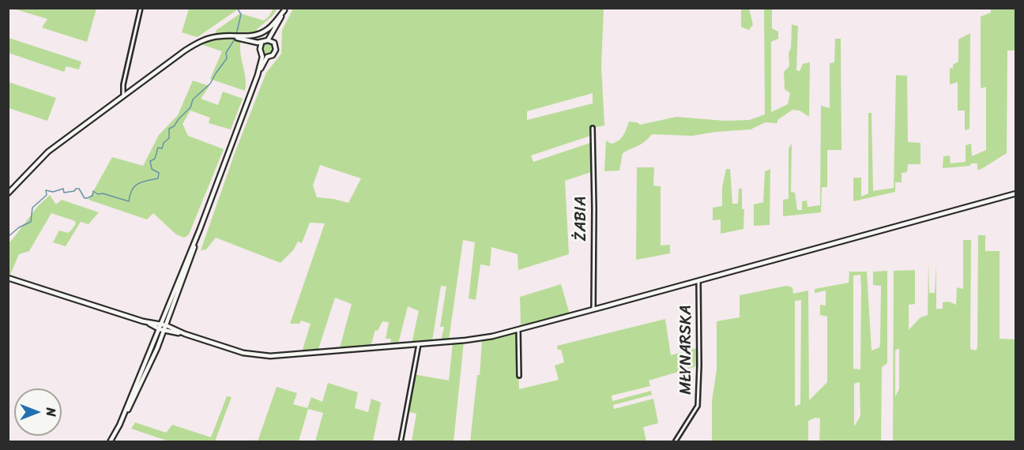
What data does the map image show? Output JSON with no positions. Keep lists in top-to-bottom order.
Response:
{
  "streets": {
    "street": ["ŻABIA", "MŁYNARSKA"]
  },
  "north": "right"
}
